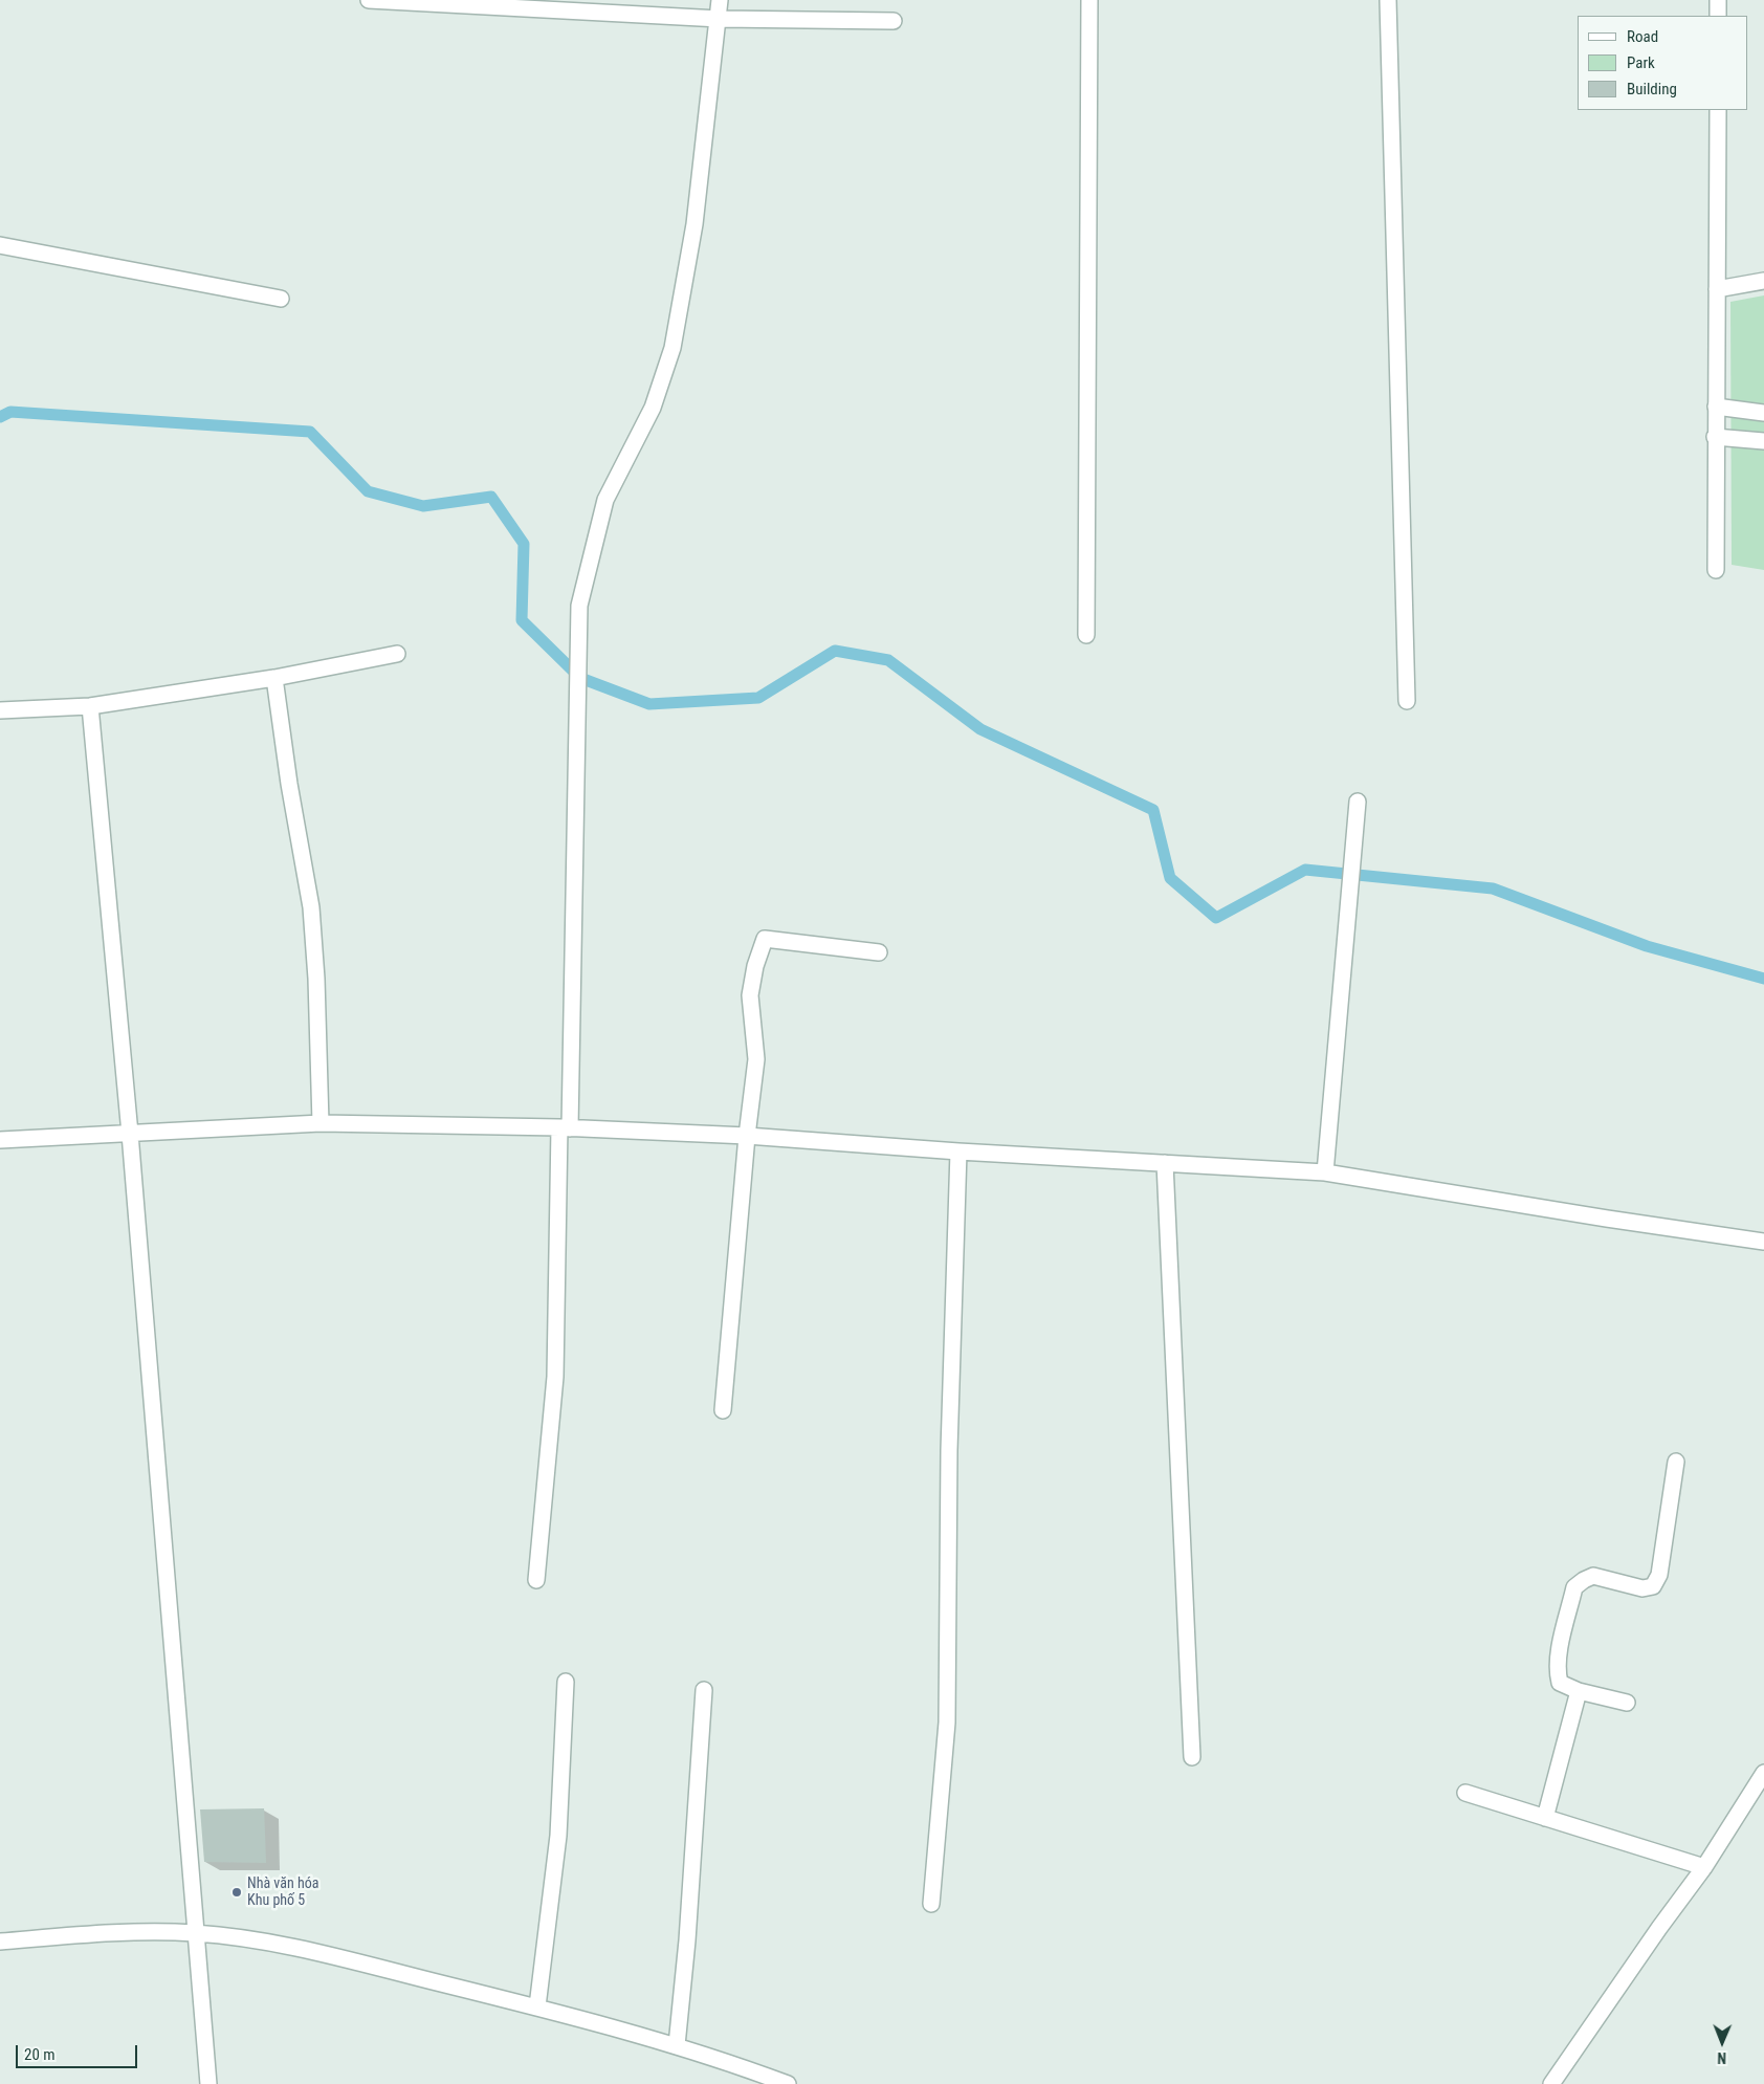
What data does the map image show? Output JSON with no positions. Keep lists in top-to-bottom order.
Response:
{
  "places": ["Nhà văn hóa Khu phố 5"],
  "legend": ["Road", "Park", "Building"],
  "scale_bar": "20 m",
  "north": "bottom"
}
